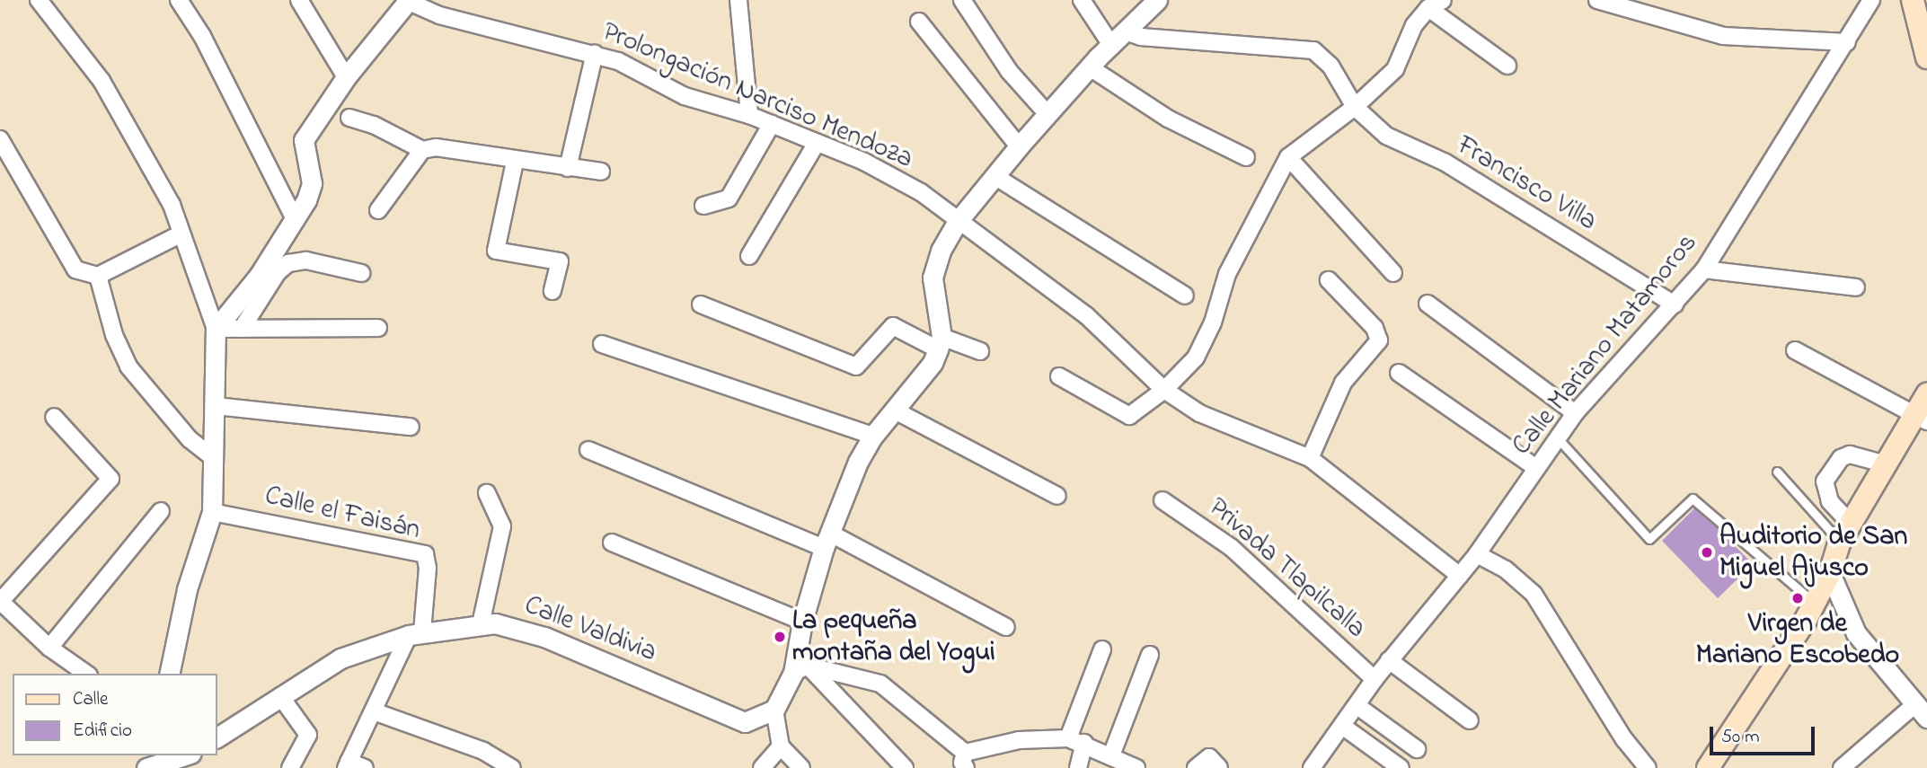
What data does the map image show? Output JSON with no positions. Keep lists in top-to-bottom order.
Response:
{
  "streets": {
    "street": [
      "Prolongación Narciso Mendoza",
      "Francisco Villa",
      "Calle Mariano Matamoros",
      "Calle el Faisán",
      "Privada Tlapilcalla",
      "Calle Valdivia"
    ]
  },
  "crossings": [
    ["Prolongación Narciso Mendoza", "Calle Mariano Matamoros"],
    ["Francisco Villa", "Calle Mariano Matamoros"],
    ["Calle Mariano Matamoros", "Privada Tlapilcalla"],
    ["Calle el Faisán", "Calle Valdivia"]
  ],
  "places": ["Auditorio de San Miguel Ajusco", "Virgen de Mariano Escobedo", "La pequeña montaña del Yogui"],
  "legend": ["Calle", "Edificio"],
  "scale_bar": "50 m"
}
